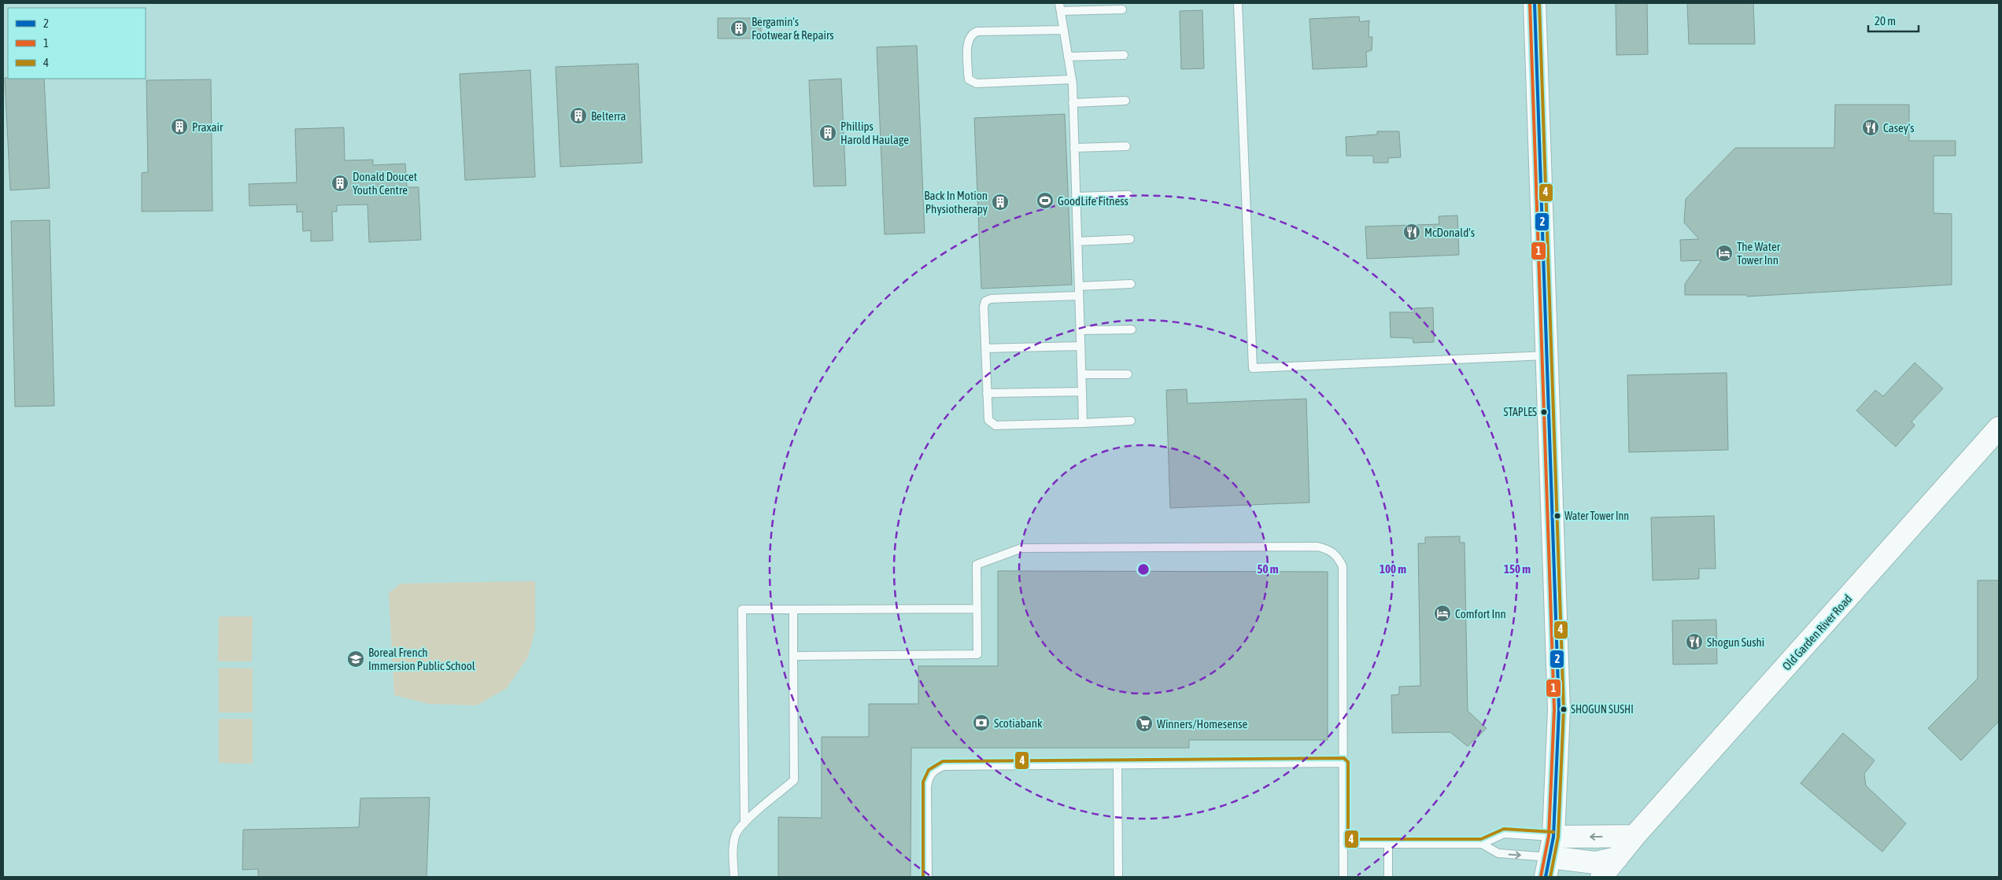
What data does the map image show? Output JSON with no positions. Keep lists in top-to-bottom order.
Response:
{
  "streets": {
    "main road": ["Old Garden River Road"]
  },
  "places": {
    "building": [
      "Bergamin's Footwear & Repairs",
      "Belterra",
      "Praxair",
      "Phillips Harold Haulage",
      "Donald Doucet Youth Centre",
      "Back In Motion Physiotherapy"
    ],
    "restaurant": ["Casey's", "McDonald's", "Shogun Sushi"],
    "sports": ["GoodLife Fitness"],
    "hotel": ["The Water Tower Inn", "Comfort Inn"],
    "other": ["STAPLES", "Water Tower Inn", "SHOGUN SUSHI"],
    "school or university": ["Boreal French Immersion Public School"],
    "bank": ["Scotiabank"],
    "supermarket": ["Winners/Homesense"]
  },
  "lines": ["transit line 2", "transit line 1", "transit line 4"],
  "legend": ["2", "1", "4"],
  "scale_bar": "20 m",
  "rings": ["50 m", "100 m", "150 m"]
}
